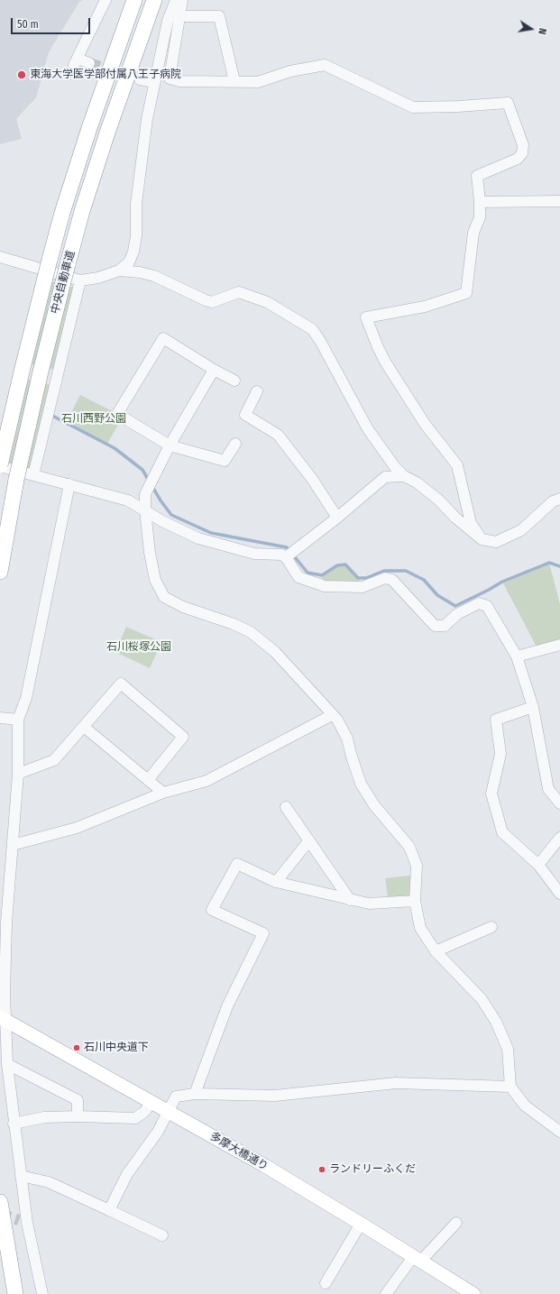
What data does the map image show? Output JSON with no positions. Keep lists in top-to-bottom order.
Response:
{
  "streets": {
    "highway": ["中央自動車道"],
    "main road": ["多摩大橋通り"]
  },
  "parks": ["石川西野公園", "石川桜塚公園"],
  "places": ["東海大学医学部付属八王子病院", "石川中央道下", "ランドリーふくだ"],
  "scale_bar": "50 m",
  "north": "right"
}
